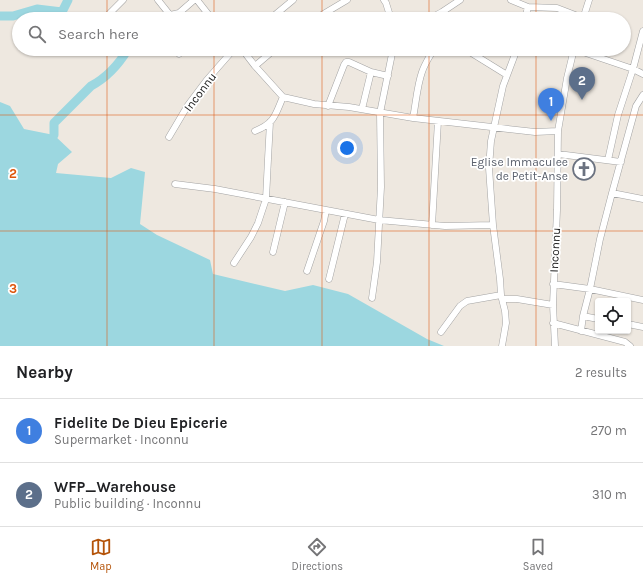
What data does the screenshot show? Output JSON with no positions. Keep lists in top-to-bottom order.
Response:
{
  "streets": {
    "street": ["Inconnu"]
  },
  "places": {
    "church": ["Eglise Immaculee de Petit-Anse"]
  },
  "page": {
    "search": "Search here",
    "pins": ["2", "1"],
    "heading": ["Nearby", "2 results"],
    "list": [
      {
        "mark": "1",
        "name": "Fidelite De Dieu Epicerie",
        "note": "Supermarket · Inconnu",
        "value": "270 m"
      },
      {
        "mark": "2",
        "name": "WFP_Warehouse",
        "note": "Public building · Inconnu",
        "value": "310 m"
      }
    ],
    "nav": ["Map", "Directions", "Saved"]
  },
  "grid": {
    "rows": ["2", "3"]
  }
}
